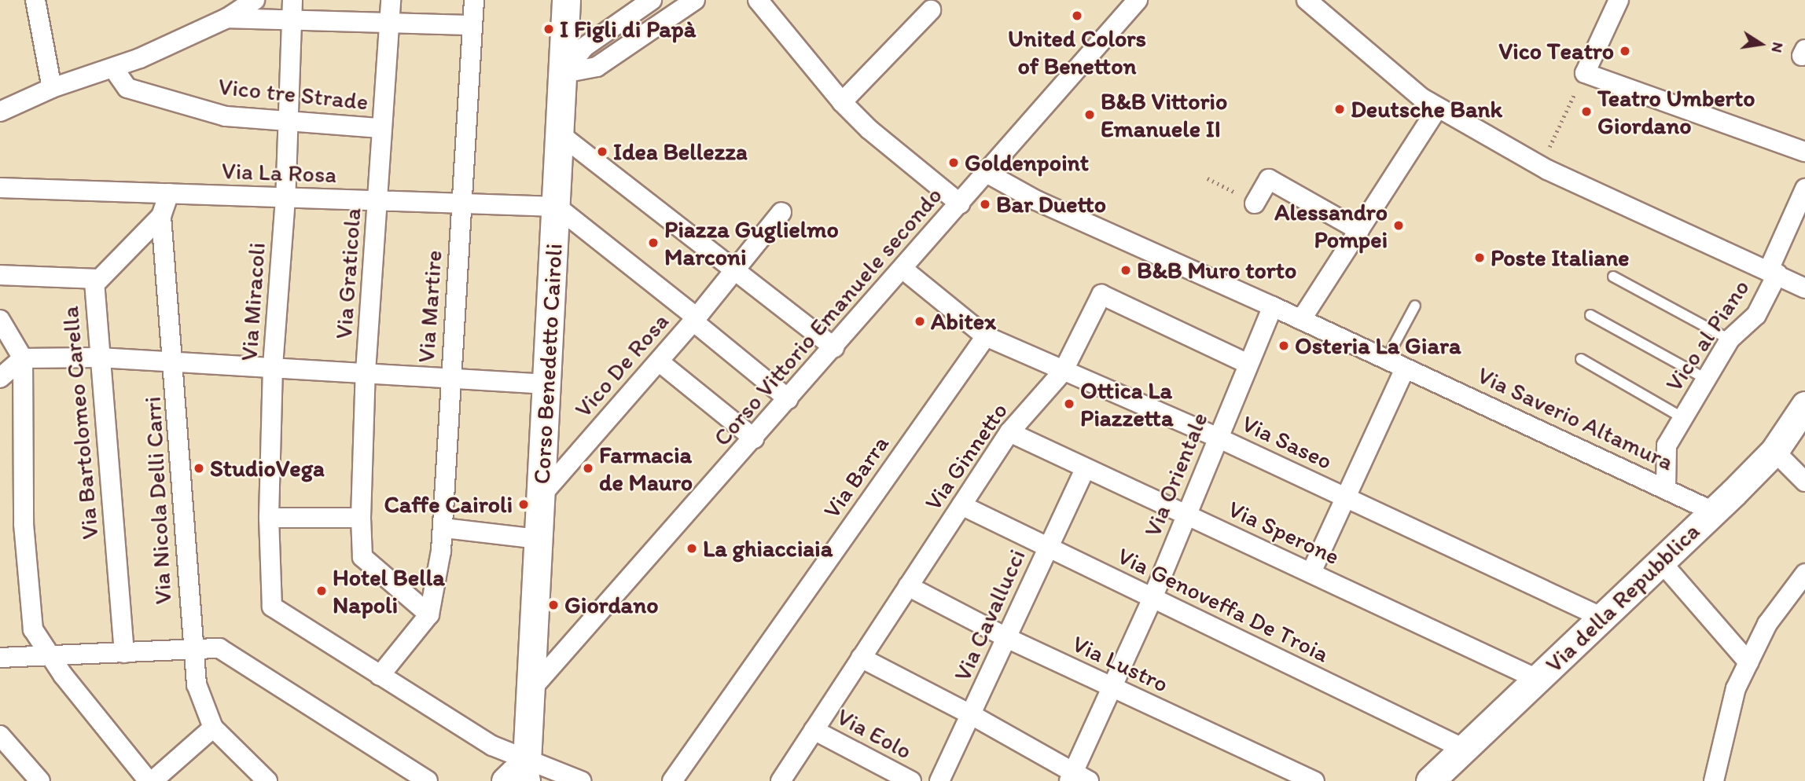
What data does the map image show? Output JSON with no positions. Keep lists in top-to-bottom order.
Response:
{
  "streets": {
    "street": [
      "Vico tre Strade",
      "Via La Rosa",
      "Via Graticola",
      "Via Miracoli",
      "Via Martire",
      "Corso Vittorio Emanuele secondo",
      "Vico al Piano",
      "Corso Benedetto Cairoli",
      "Vico De Rosa",
      "Via Saverio Altamura",
      "Via Bartolomeo Carella",
      "Via Saseo",
      "Via Ginnetto",
      "Via Orientale",
      "Via Barra",
      "Via Nicola Delli Carri",
      "Via Sperone",
      "Via della Repubblica",
      "Via Genoveffa De Troia",
      "Via Cavallucci",
      "Via Lustro",
      "Via Eolo"
    ]
  },
  "crossings": [
    ["Vico tre Strade", "Via Graticola"],
    ["Vico tre Strade", "Via Miracoli"],
    ["Via La Rosa", "Via Graticola"],
    ["Via La Rosa", "Via Miracoli"],
    ["Via La Rosa", "Via Martire"],
    ["Via La Rosa", "Corso Benedetto Cairoli"],
    ["Via La Rosa", "Via Nicola Delli Carri"],
    ["Via Graticola", "Via Martire"],
    ["Corso Vittorio Emanuele secondo", "Corso Benedetto Cairoli"],
    ["Corso Vittorio Emanuele secondo", "Via Saverio Altamura"],
    ["Corso Vittorio Emanuele secondo", "Via Saseo"],
    ["Vico al Piano", "Via Saverio Altamura"],
    ["Corso Benedetto Cairoli", "Vico De Rosa"],
    ["Via Saverio Altamura", "Via Orientale"],
    ["Via Saverio Altamura", "Via della Repubblica"],
    ["Via Bartolomeo Carella", "Via Nicola Delli Carri"],
    ["Via Saseo", "Via Ginnetto"],
    ["Via Saseo", "Via Orientale"],
    ["Via Saseo", "Via Barra"],
    ["Via Saseo", "Via della Repubblica"],
    ["Via Ginnetto", "Via Orientale"],
    ["Via Ginnetto", "Via Sperone"],
    ["Via Ginnetto", "Via Genoveffa De Troia"],
    ["Via Ginnetto", "Via Lustro"],
    ["Via Ginnetto", "Via Eolo"],
    ["Via Orientale", "Via Sperone"],
    ["Via Orientale", "Via Genoveffa De Troia"],
    ["Via Orientale", "Via Lustro"],
    ["Via Sperone", "Via della Repubblica"],
    ["Via Sperone", "Via Cavallucci"],
    ["Via della Repubblica", "Via Genoveffa De Troia"],
    ["Via Genoveffa De Troia", "Via Cavallucci"],
    ["Via Cavallucci", "Via Lustro"]
  ],
  "places": [
    "United Colors of Benetton",
    "I Figli di Papà",
    "Vico Teatro",
    "Deutsche Bank",
    "Teatro Umberto Giordano",
    "B&B Vittorio Emanuele II",
    "Idea Bellezza",
    "Goldenpoint",
    "Bar Duetto",
    "Alessandro Pompei",
    "Piazza Guglielmo Marconi",
    "Poste Italiane",
    "B&B Muro torto",
    "Abitex",
    "Osteria La Giara",
    "Ottica La Piazzetta",
    "StudioVega",
    "Farmacia de Mauro",
    "Caffe Cairoli",
    "La ghiacciaia",
    "Hotel Bella Napoli",
    "Giordano"
  ],
  "north": "right"
}
